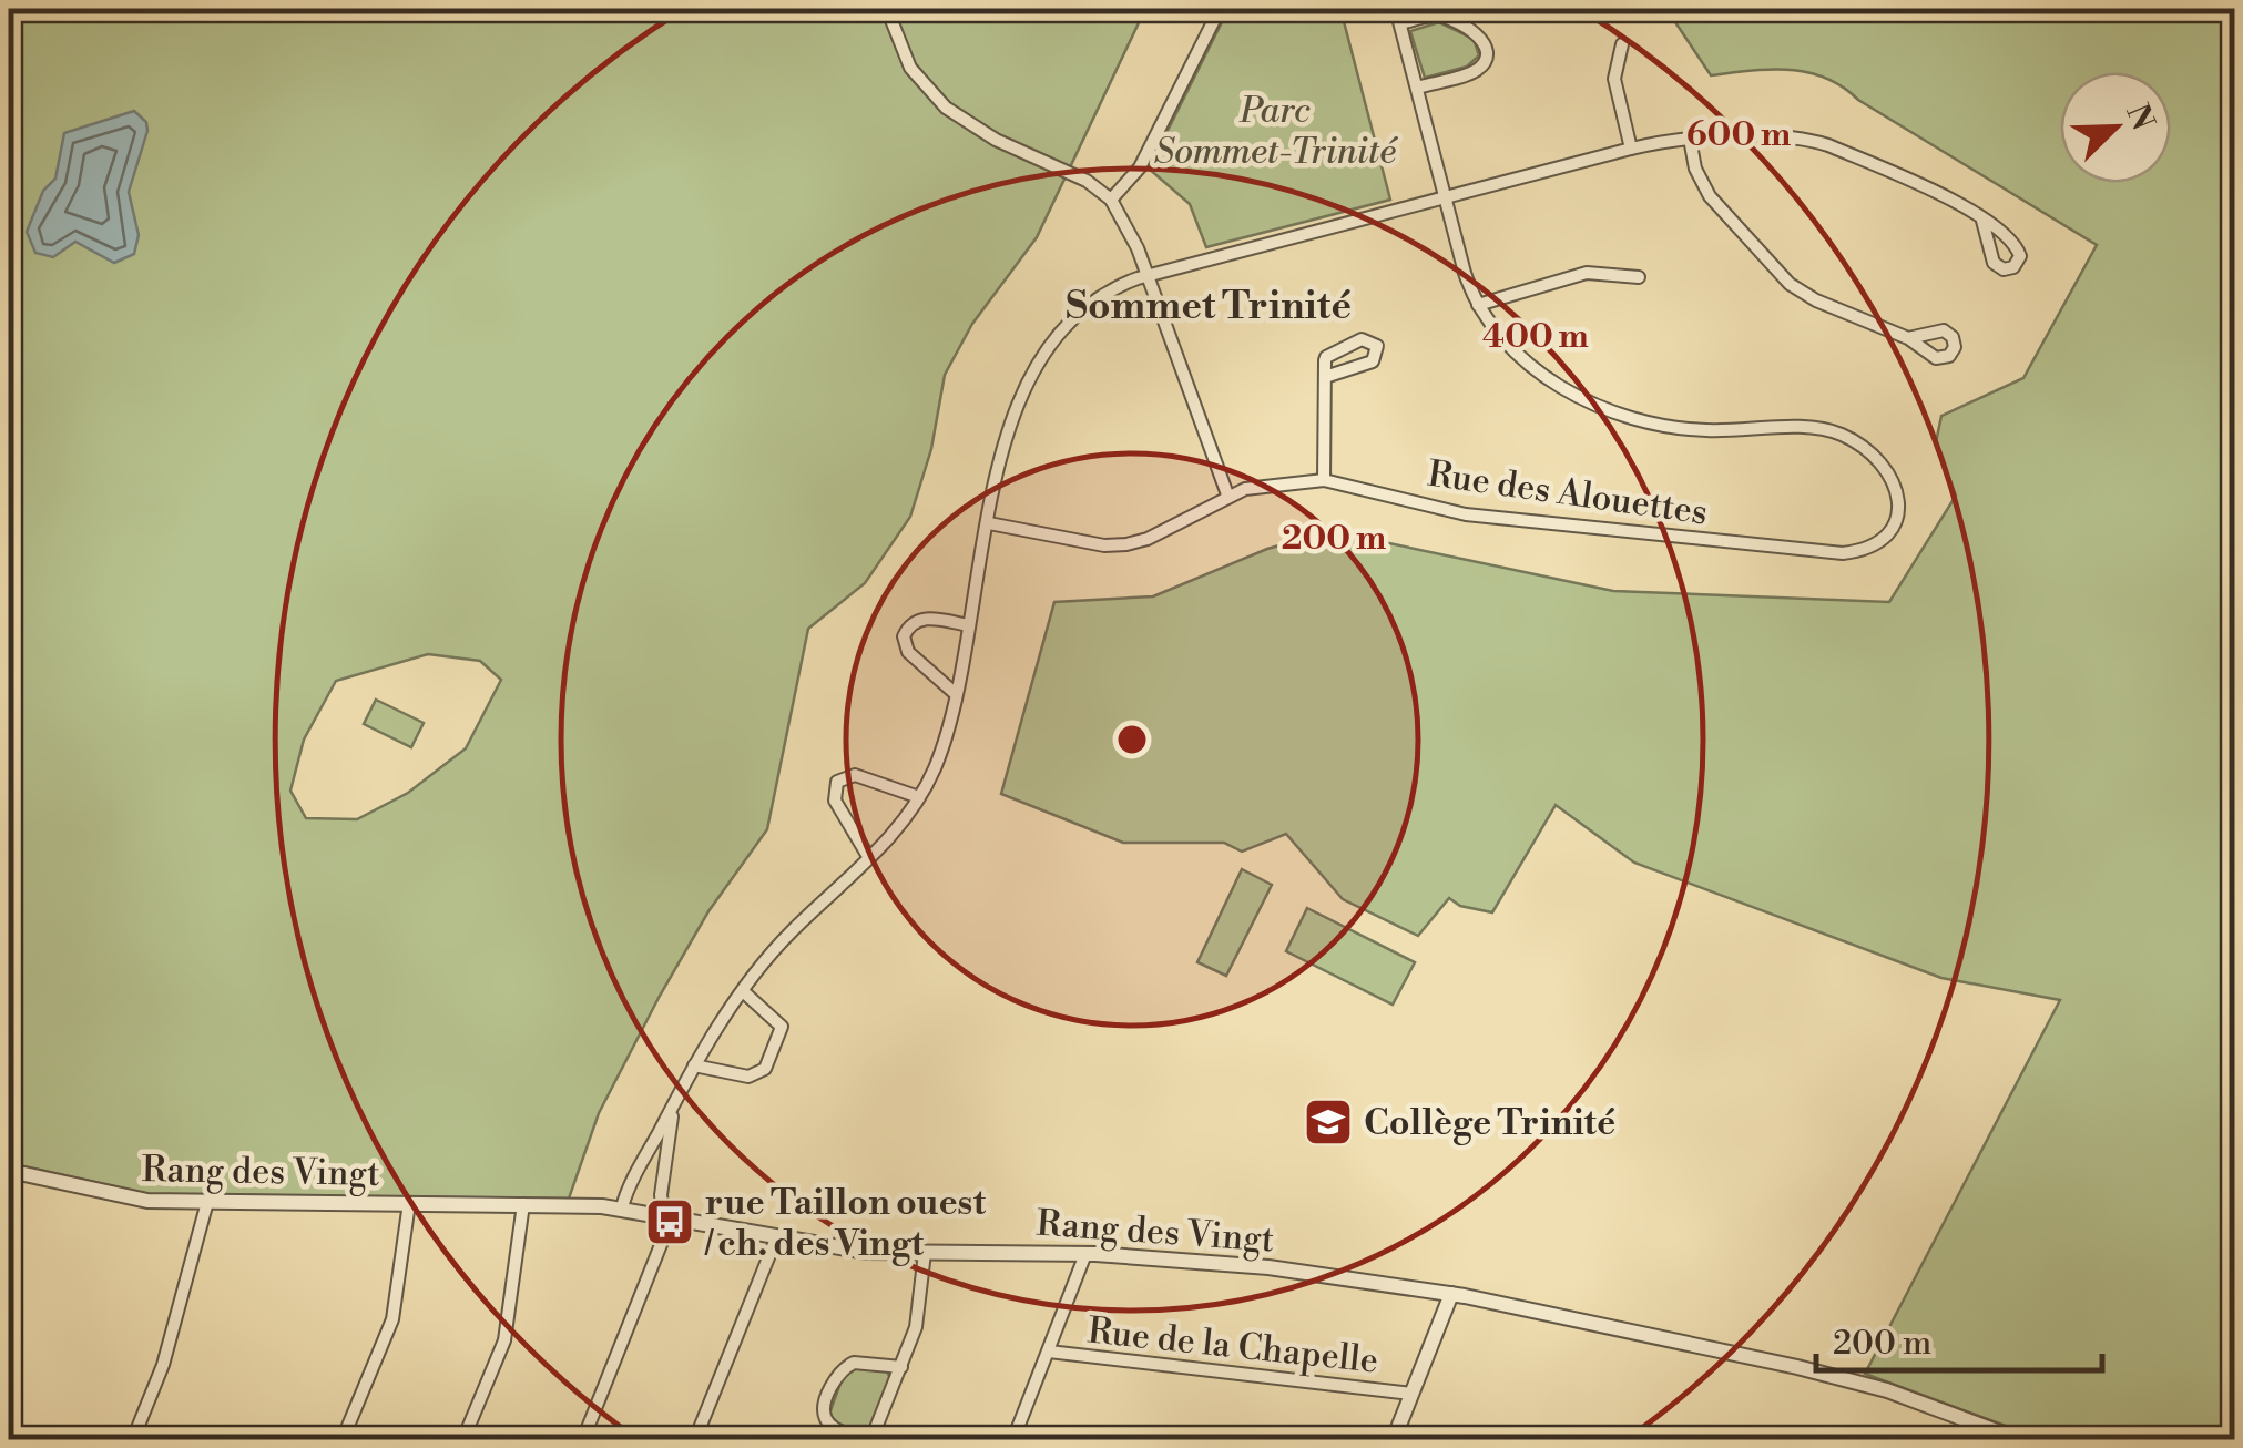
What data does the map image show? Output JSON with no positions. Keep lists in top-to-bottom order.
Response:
{
  "streets": {
    "street": ["Rue des Alouettes", "Rang des Vingt", "Rue de la Chapelle"]
  },
  "districts": ["Sommet Trinité"],
  "parks": ["Parc Sommet-Trinité"],
  "places": {
    "school or university": ["Collège Trinité"],
    "bus stop": ["rue Taillon ouest / ch. des Vingt"]
  },
  "scale_bar": "200 m",
  "north": "top right",
  "rings": ["600 m", "400 m", "200 m"]
}
